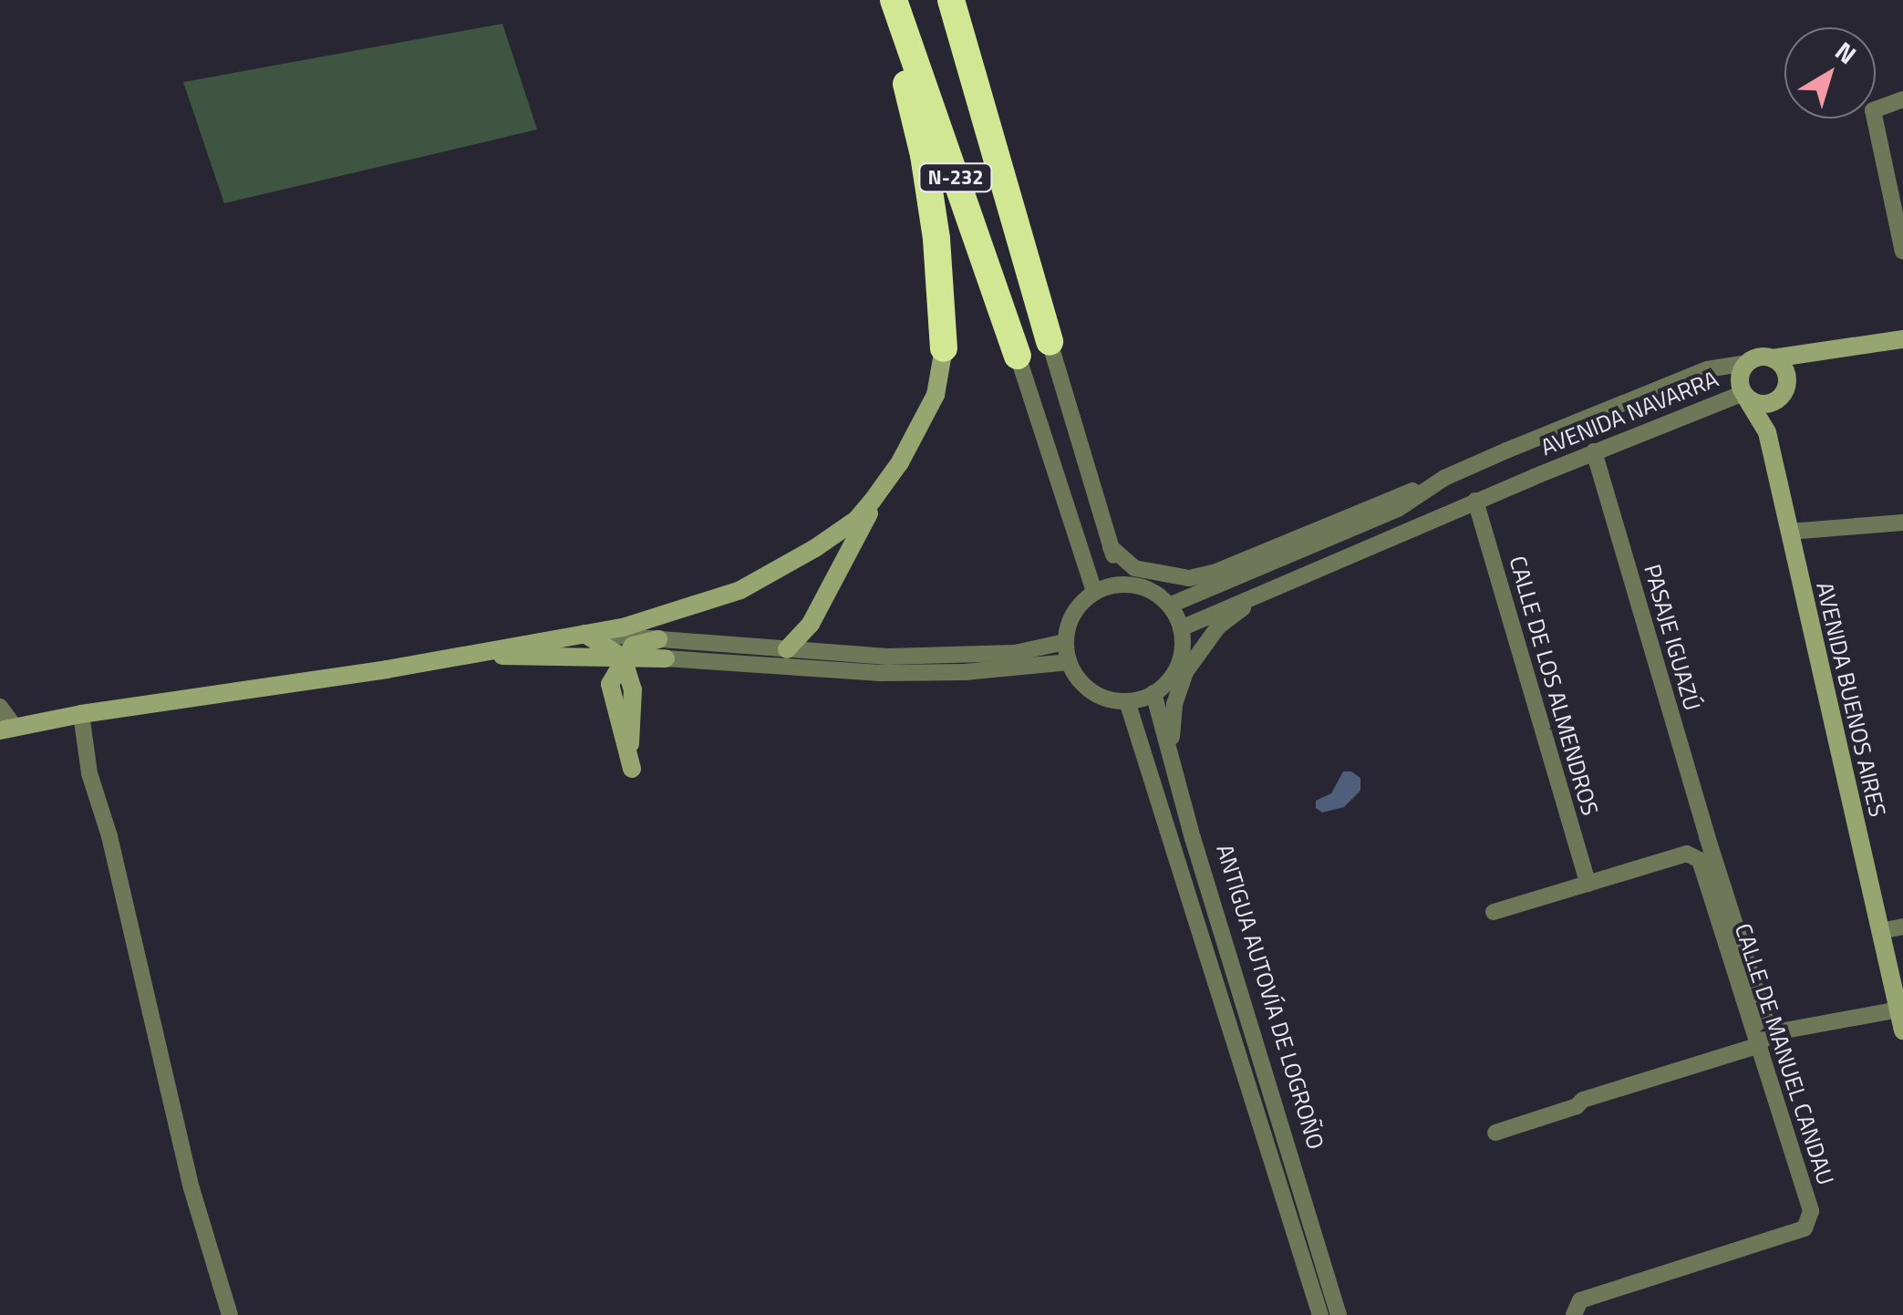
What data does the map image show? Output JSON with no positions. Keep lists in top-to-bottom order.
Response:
{
  "streets": {
    "highway": ["N-232"],
    "street": [
      "AVENIDA NAVARRA",
      "PASAJE IGUAZÚ",
      "CALLE DE LOS ALMENDROS",
      "AVENIDA BUENOS AIRES",
      "ANTIGUA AUTOVÍA DE LOGROÑO",
      "CALLE DE MANUEL CANDAU"
    ]
  },
  "crossings": [
    ["AVENIDA NAVARRA", "PASAJE IGUAZÚ"],
    ["AVENIDA NAVARRA", "CALLE DE LOS ALMENDROS"],
    ["AVENIDA NAVARRA", "AVENIDA BUENOS AIRES"],
    ["CALLE DE LOS ALMENDROS", "CALLE DE MANUEL CANDAU"]
  ],
  "north": "top right"
}
